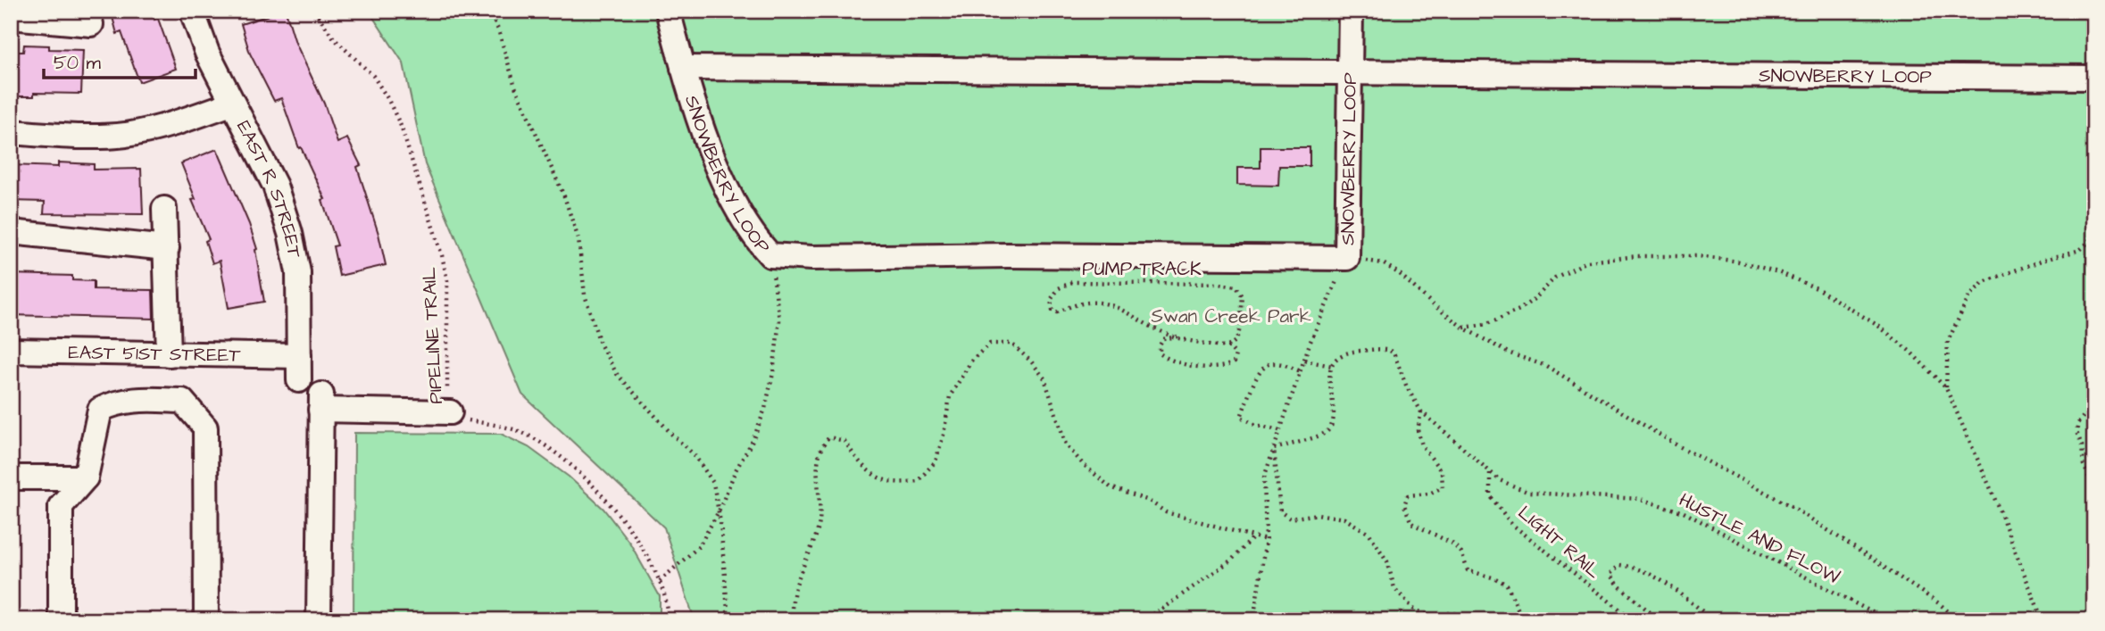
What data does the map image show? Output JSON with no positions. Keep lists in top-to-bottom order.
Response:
{
  "streets": {
    "street": ["SNOWBERRY LOOP", "EAST R STREET", "EAST 51ST STREET"],
    "path": [
      "PUMP TRACK",
      "PIPELINE TRAIL",
      "HUSTLE AND FLOW",
      "LIGHT RAIL"
    ]
  },
  "crossings": [
    ["EAST R STREET", "EAST 51ST STREET"],
    ["HUSTLE AND FLOW", "LIGHT RAIL"]
  ],
  "parks": ["Swan Creek Park"],
  "scale_bar": "50 m"
}
